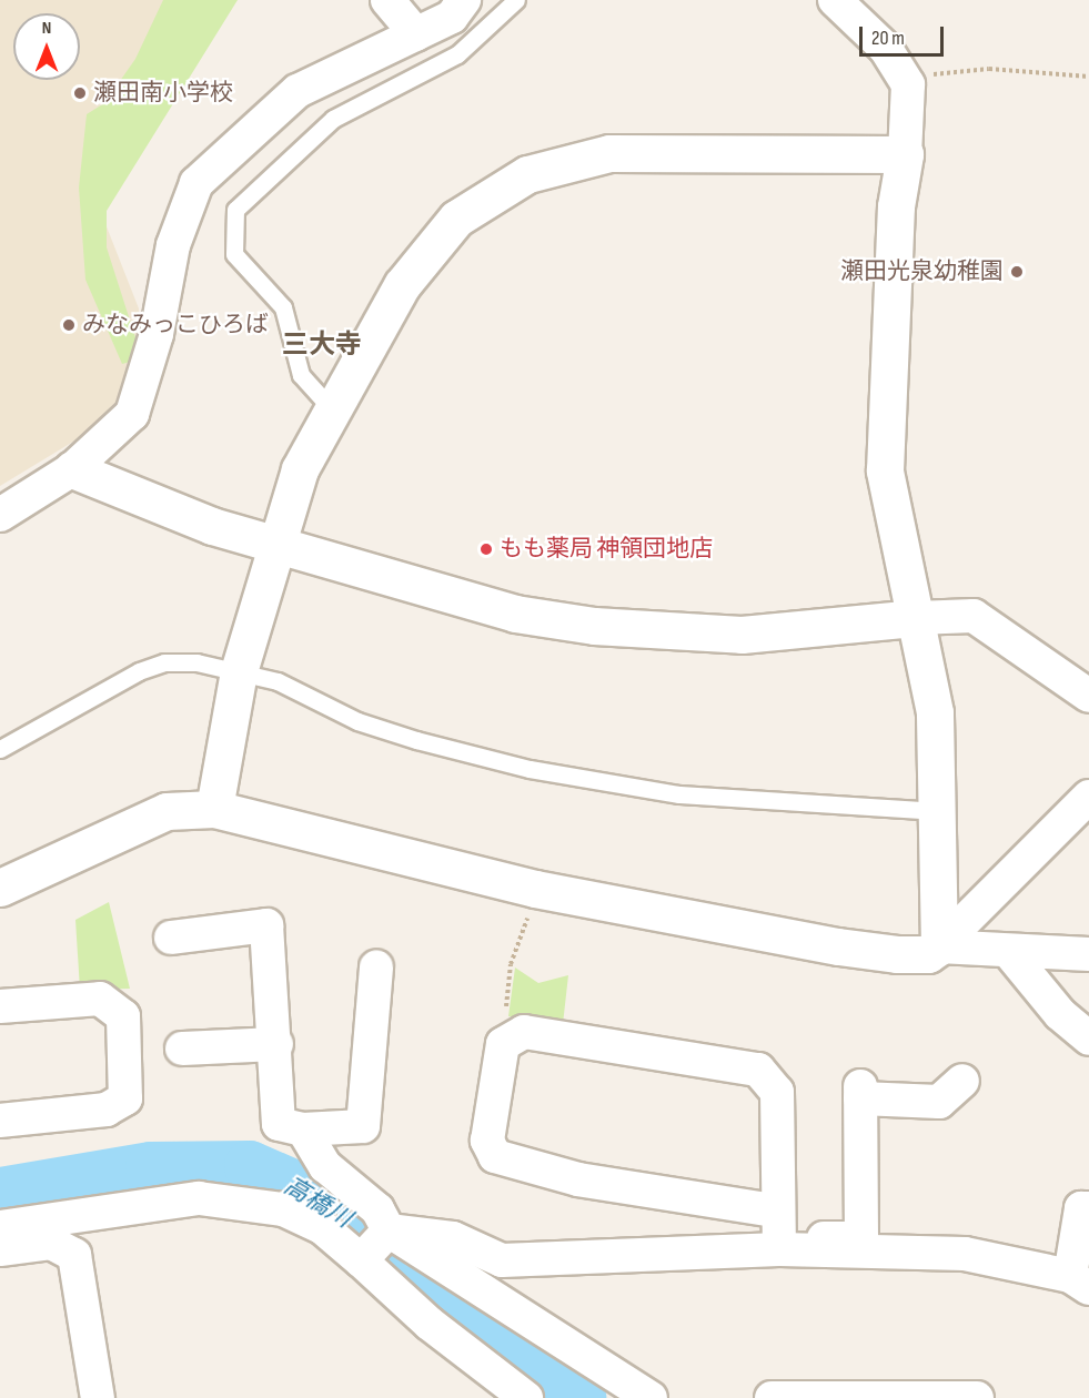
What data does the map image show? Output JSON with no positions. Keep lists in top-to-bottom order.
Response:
{
  "districts": ["三大寺"],
  "water": ["高橋川"],
  "places": [
    "瀬田南小学校",
    "瀬田光泉幼稚園",
    "みなみっこひろば",
    "もも薬局 神領団地店"
  ],
  "scale_bar": "20 m",
  "north": "top"
}
